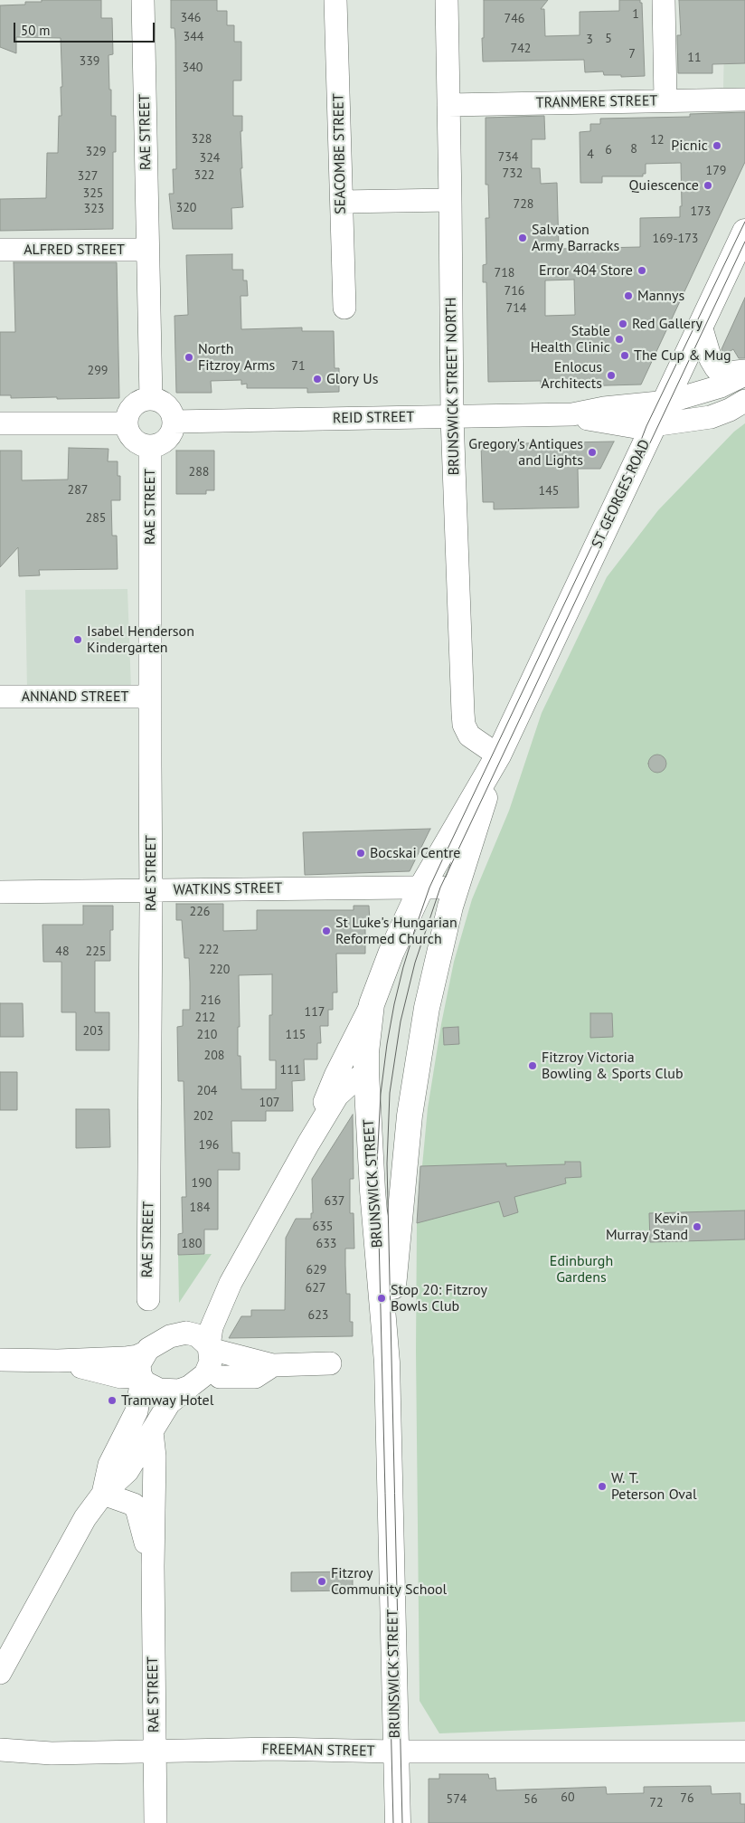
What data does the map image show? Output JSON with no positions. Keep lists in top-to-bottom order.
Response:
{
  "streets": {
    "highway": ["ST GEORGES ROAD", "BRUNSWICK STREET"],
    "street": [
      "TRANMERE STREET",
      "RAE STREET",
      "SEACOMBE STREET",
      "ALFRED STREET",
      "BRUNSWICK STREET NORTH",
      "REID STREET",
      "ANNAND STREET",
      "WATKINS STREET",
      "FREEMAN STREET"
    ]
  },
  "crossings": [
    ["TRANMERE STREET", "BRUNSWICK STREET NORTH"],
    ["RAE STREET", "ALFRED STREET"],
    ["RAE STREET", "REID STREET"],
    ["RAE STREET", "ANNAND STREET"],
    ["RAE STREET", "WATKINS STREET"],
    ["RAE STREET", "FREEMAN STREET"],
    ["BRUNSWICK STREET NORTH", "REID STREET"],
    ["BRUNSWICK STREET NORTH", "ST GEORGES ROAD"],
    ["REID STREET", "ST GEORGES ROAD"],
    ["ST GEORGES ROAD", "WATKINS STREET"],
    ["ST GEORGES ROAD", "BRUNSWICK STREET"],
    ["BRUNSWICK STREET", "FREEMAN STREET"]
  ],
  "parks": ["Edinburgh Gardens"],
  "places": [
    "Picnic",
    "Quiescence",
    "Salvation Army Barracks",
    "Error 404 Store",
    "Mannys",
    "Red Gallery",
    "Stable Health Clinic",
    "The Cup & Mug",
    "North Fitzroy Arms",
    "Enlocus Architects",
    "Glory Us",
    "Gregory's Antiques and Lights",
    "Isabel Henderson Kindergarten",
    "Bocskai Centre",
    "St Luke's Hungarian Reformed Church",
    "Fitzroy Victoria Bowling & Sports Club",
    "Kevin Murray Stand",
    "Stop 20: Fitzroy Bowls Club",
    "Tramway Hotel",
    "W. T. Peterson Oval",
    "Fitzroy Community School"
  ],
  "house_numbers": [
    "1",
    "346",
    "746",
    "344",
    "5",
    "3",
    "742",
    "7",
    "11",
    "339",
    "340",
    "328",
    "12",
    "8",
    "6",
    "329",
    "4",
    "734",
    "324",
    "179",
    "732",
    "322",
    "327",
    "325",
    "728",
    "320",
    "323",
    "173",
    "169-173",
    "718",
    "716",
    "714",
    "71",
    "299",
    "288",
    "287",
    "145",
    "285",
    "226",
    "222",
    "48",
    "225",
    "220",
    "216",
    "117",
    "212",
    "203",
    "210",
    "115",
    "208",
    "111",
    "204",
    "107",
    "202",
    "196",
    "190",
    "637",
    "184",
    "635",
    "180",
    "633",
    "629",
    "627",
    "623",
    "60",
    "76",
    "574",
    "56",
    "72"
  ],
  "scale_bar": "50 m"
}
